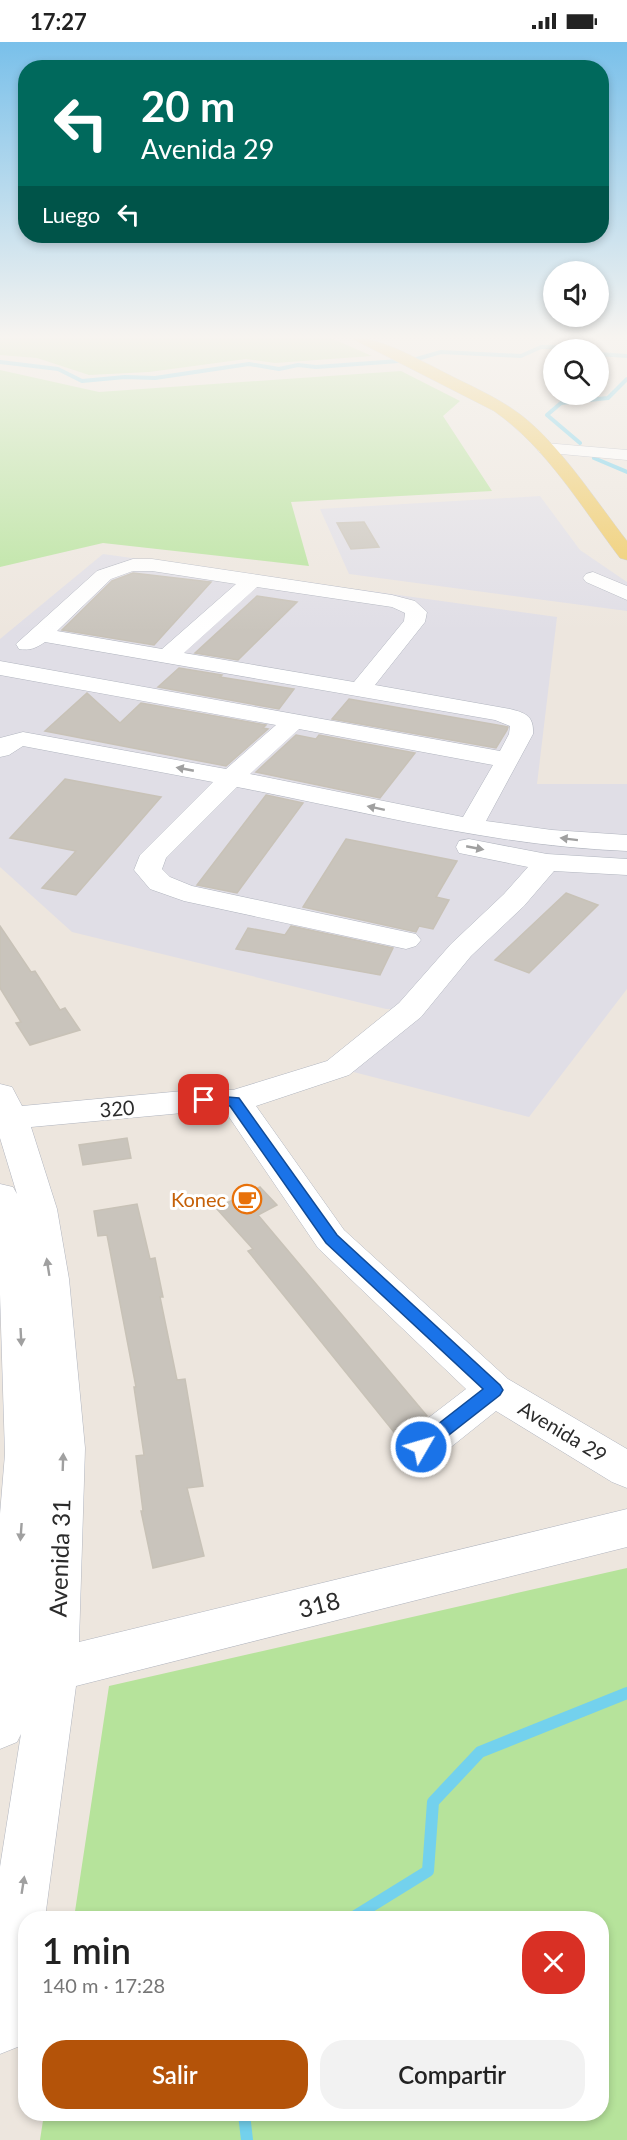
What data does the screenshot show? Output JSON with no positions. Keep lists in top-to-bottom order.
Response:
{
  "streets": {
    "street": [
      "320",
      "Avenida 29",
      "Avenida 31",
      "318"
    ]
  },
  "crossings": [
    ["320", "Avenida 29"],
    ["320", "Avenida 31"],
    ["Avenida 31", "318"]
  ],
  "places": {
    "cafe": ["Konec"]
  },
  "page": {
    "status": "17:27",
    "turn": ["20 m", "Avenida 29"],
    "then": "Luego",
    "heading": ["1 min", "140 m · 17:28"],
    "buttons": ["Salir", "Compartir"]
  }
}
